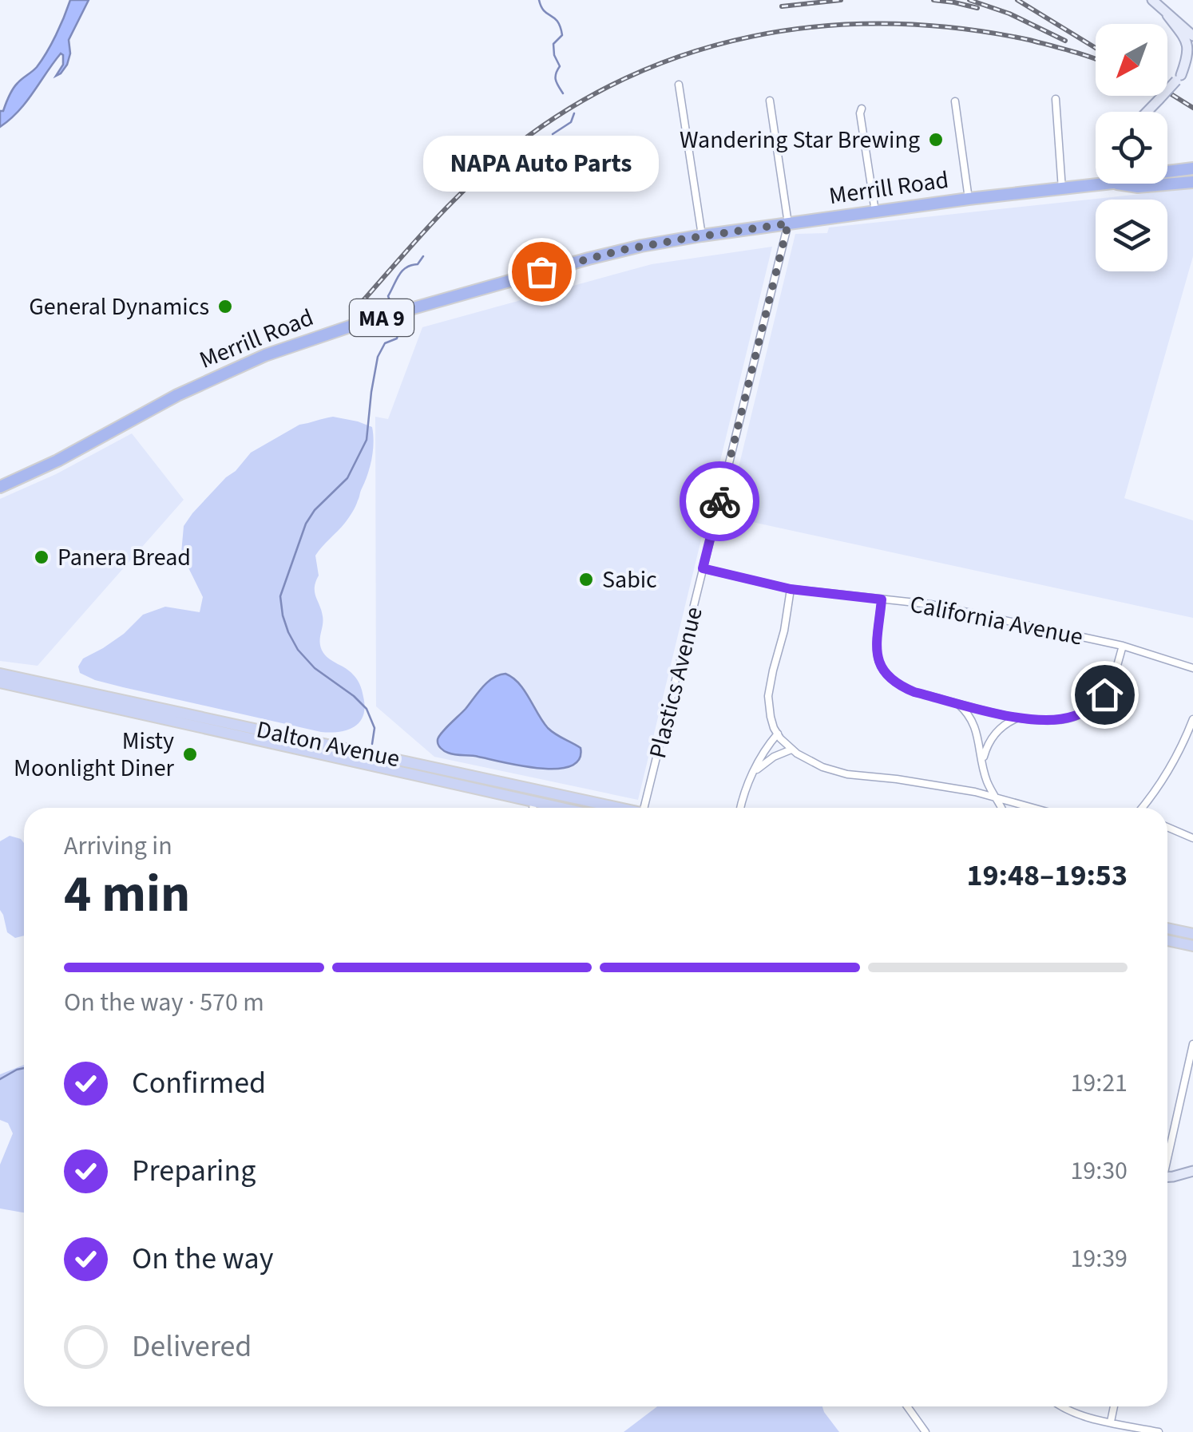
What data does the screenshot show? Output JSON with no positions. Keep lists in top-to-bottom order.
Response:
{
  "streets": {
    "highway": ["Merrill Road", "MA 9"],
    "main road": ["Dalton Avenue"],
    "street": ["California Avenue", "Plastics Avenue"]
  },
  "crossings": [
    ["Merrill Road", "Plastics Avenue"],
    ["California Avenue", "Plastics Avenue"]
  ],
  "places": [
    "Wandering Star Brewing",
    "NAPA Auto Parts",
    "General Dynamics",
    "Panera Bread",
    "Sabic",
    "Misty Moonlight Diner"
  ],
  "north": "bottom left",
  "page": {
    "bubble": "NAPA Auto Parts",
    "heading": ["4 min", "Arriving in", "19:48–19:53"],
    "bar": "On the way · 570 m",
    "list": [
      ["Confirmed", "19:21"],
      ["Preparing", "19:30"],
      ["On the way", "19:39"],
      "Delivered"
    ]
  }
}
